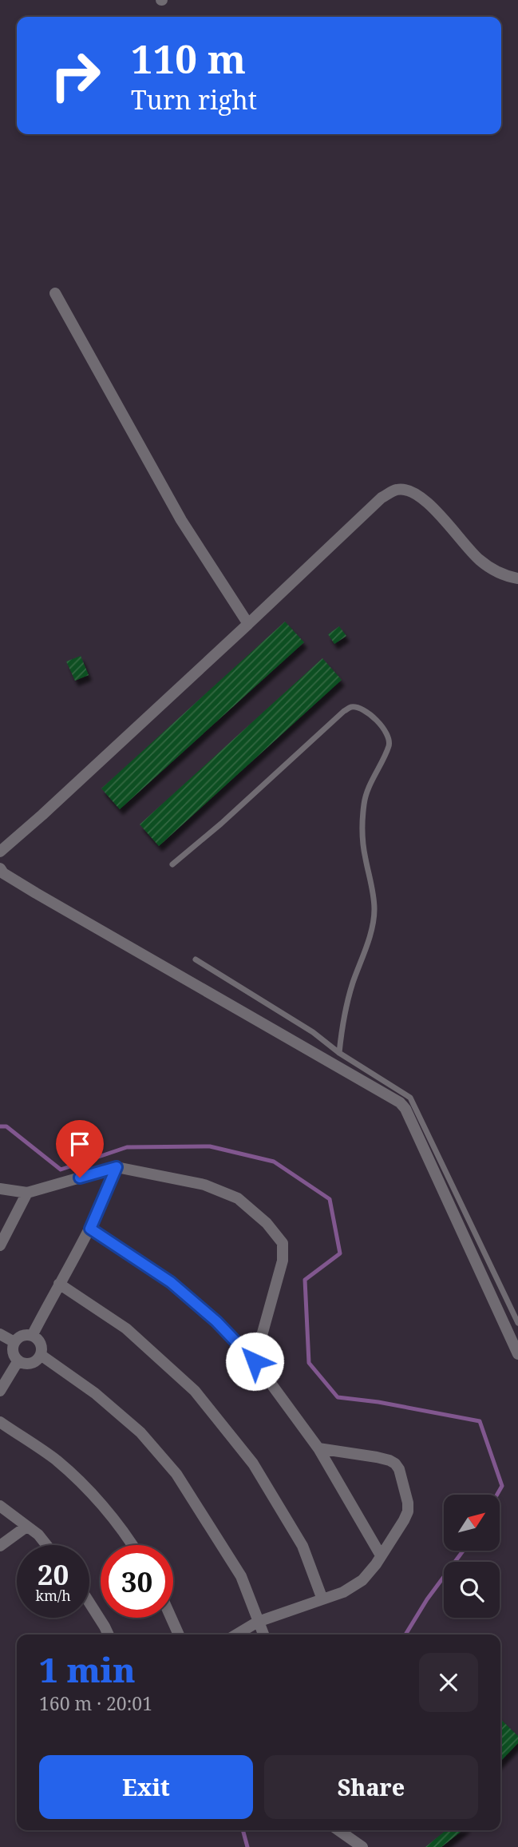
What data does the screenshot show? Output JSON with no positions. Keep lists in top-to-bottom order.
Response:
{
  "north": "top right",
  "page": {
    "turn": ["110 m", "Turn right"],
    "speed": "20 km/h",
    "limit": "30",
    "heading": ["1 min", "160 m · 20:01"],
    "buttons": ["Exit", "Share"]
  }
}
